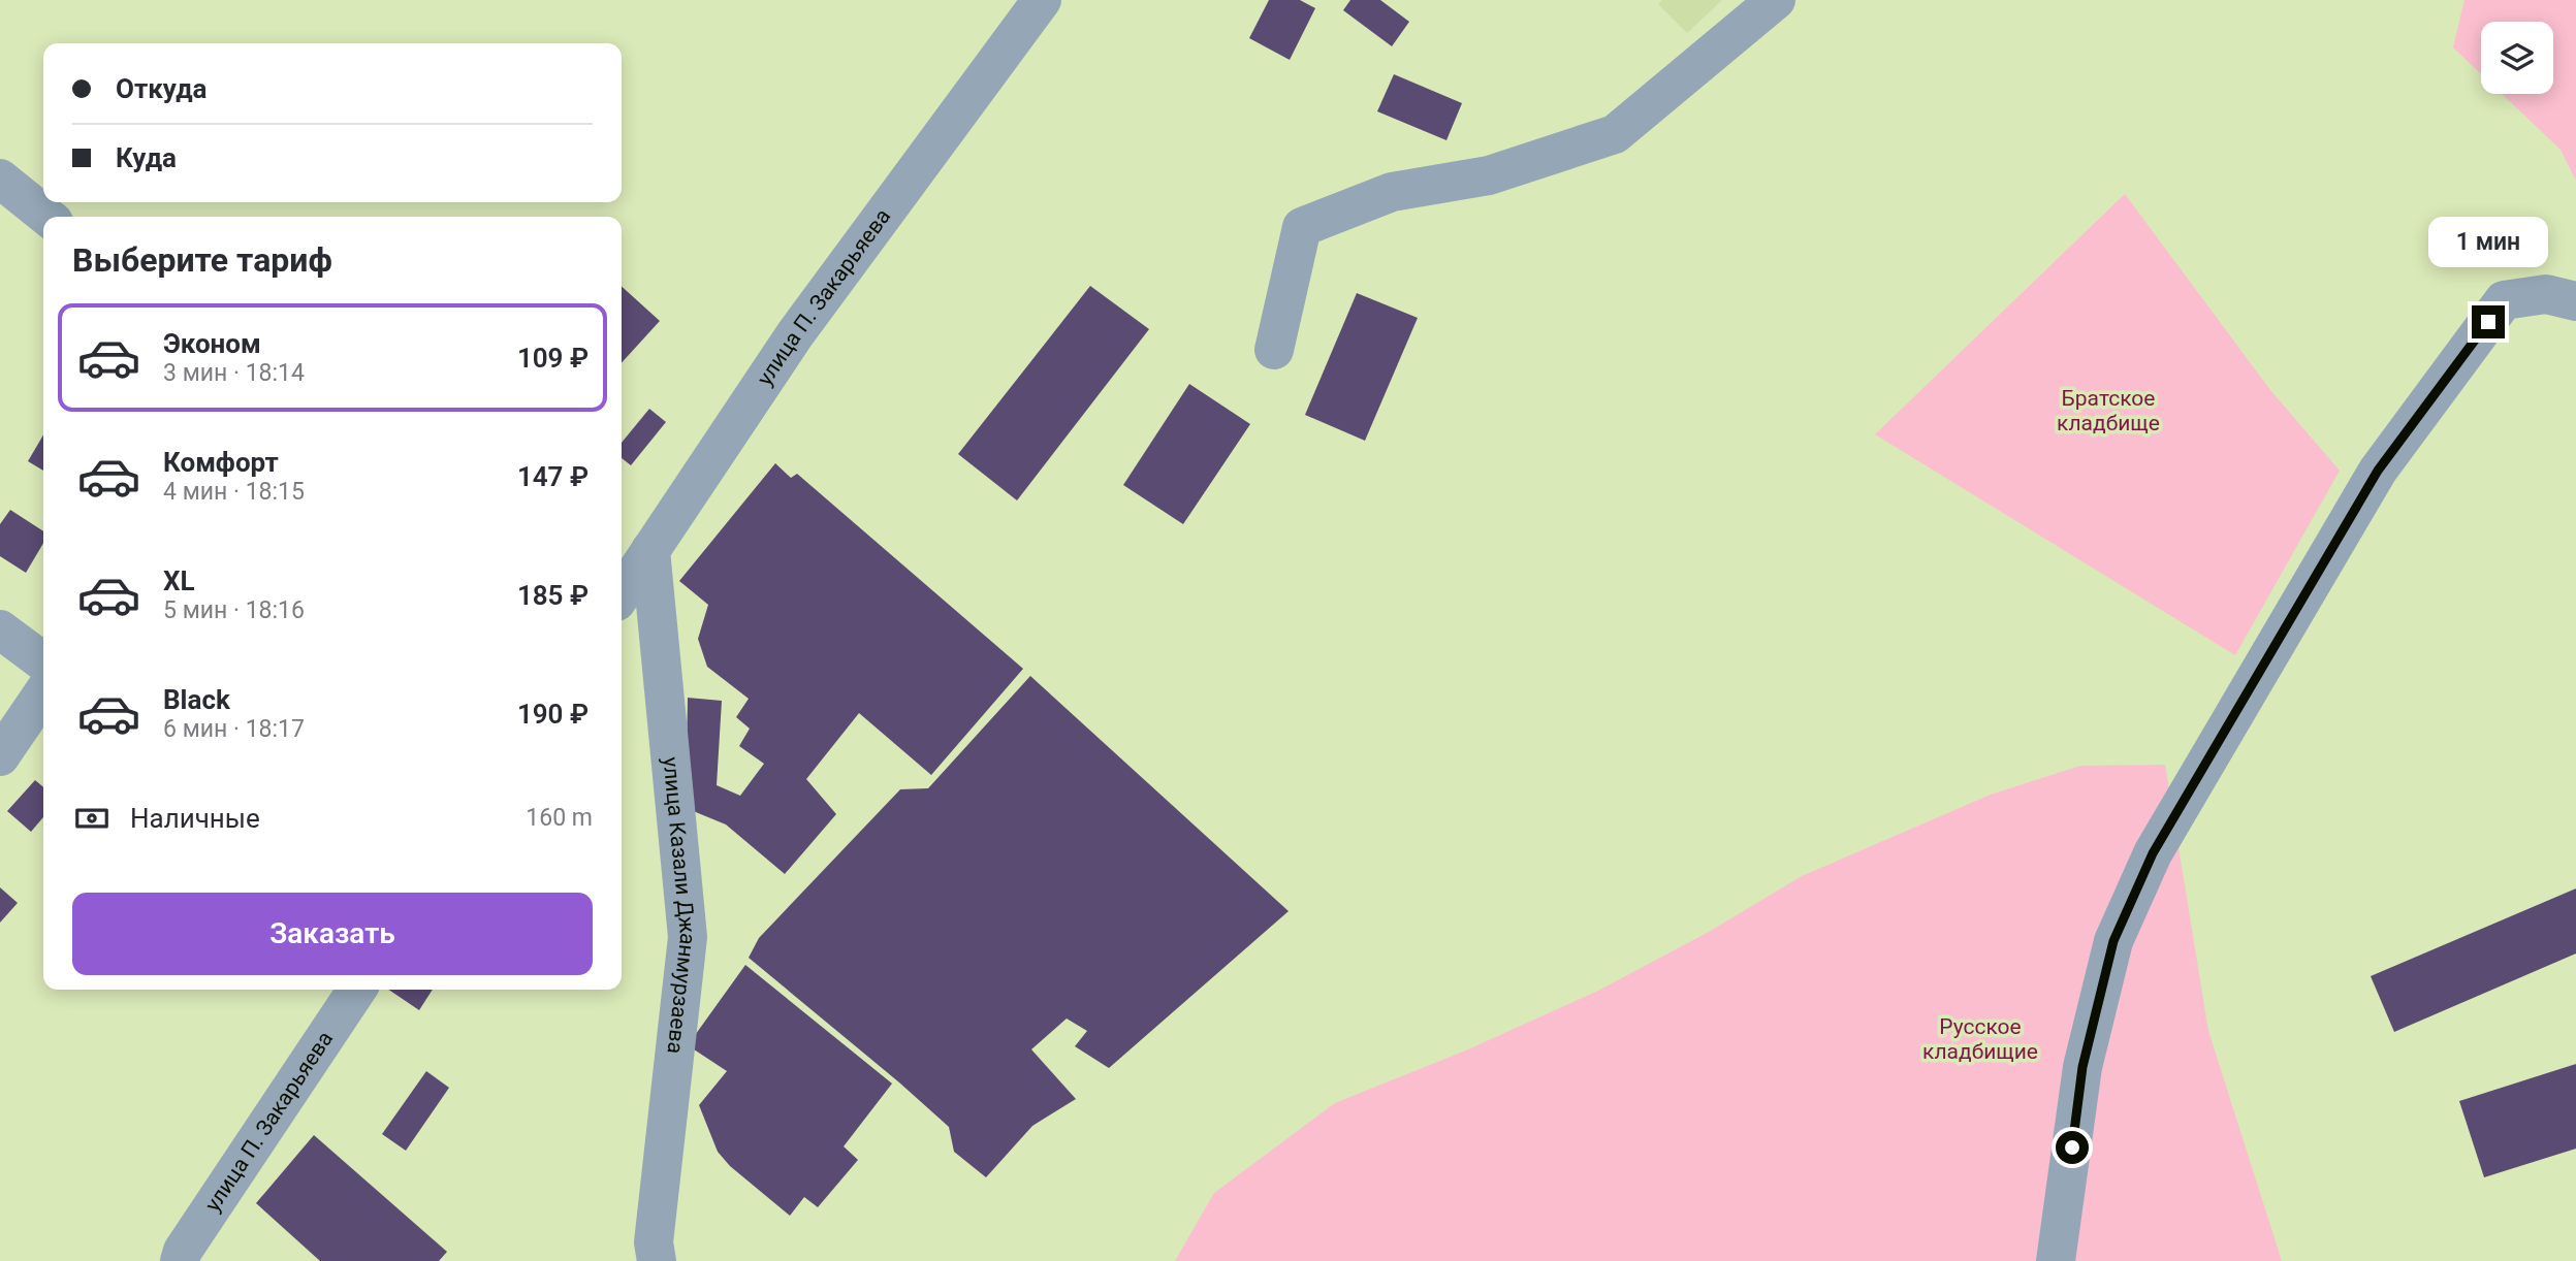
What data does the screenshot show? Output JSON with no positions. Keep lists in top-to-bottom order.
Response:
{
  "streets": {
    "street": ["улица П. Закарьяева", "улица Казали Джанмурзаева"]
  },
  "crossings": [
    ["улица П. Закарьяева", "улица Казали Джанмурзаева"]
  ],
  "parks": ["Братское кладбище", "Русское кладбищие"],
  "page": {
    "banner": ["Откуда", "Куда"],
    "bubble": "1 мин",
    "heading": "Выберите тариф",
    "list": [
      {
        "name": "Эконом",
        "note": "3 мин · 18:14",
        "value": "109 ₽"
      },
      {
        "name": "Комфорт",
        "note": "4 мин · 18:15",
        "value": "147 ₽"
      },
      {
        "name": "XL",
        "note": "5 мин · 18:16",
        "value": "185 ₽"
      },
      {
        "name": "Black",
        "note": "6 мин · 18:17",
        "value": "190 ₽"
      }
    ],
    "pay": ["Наличные", "160 m"],
    "buttons": "Заказать"
  }
}
